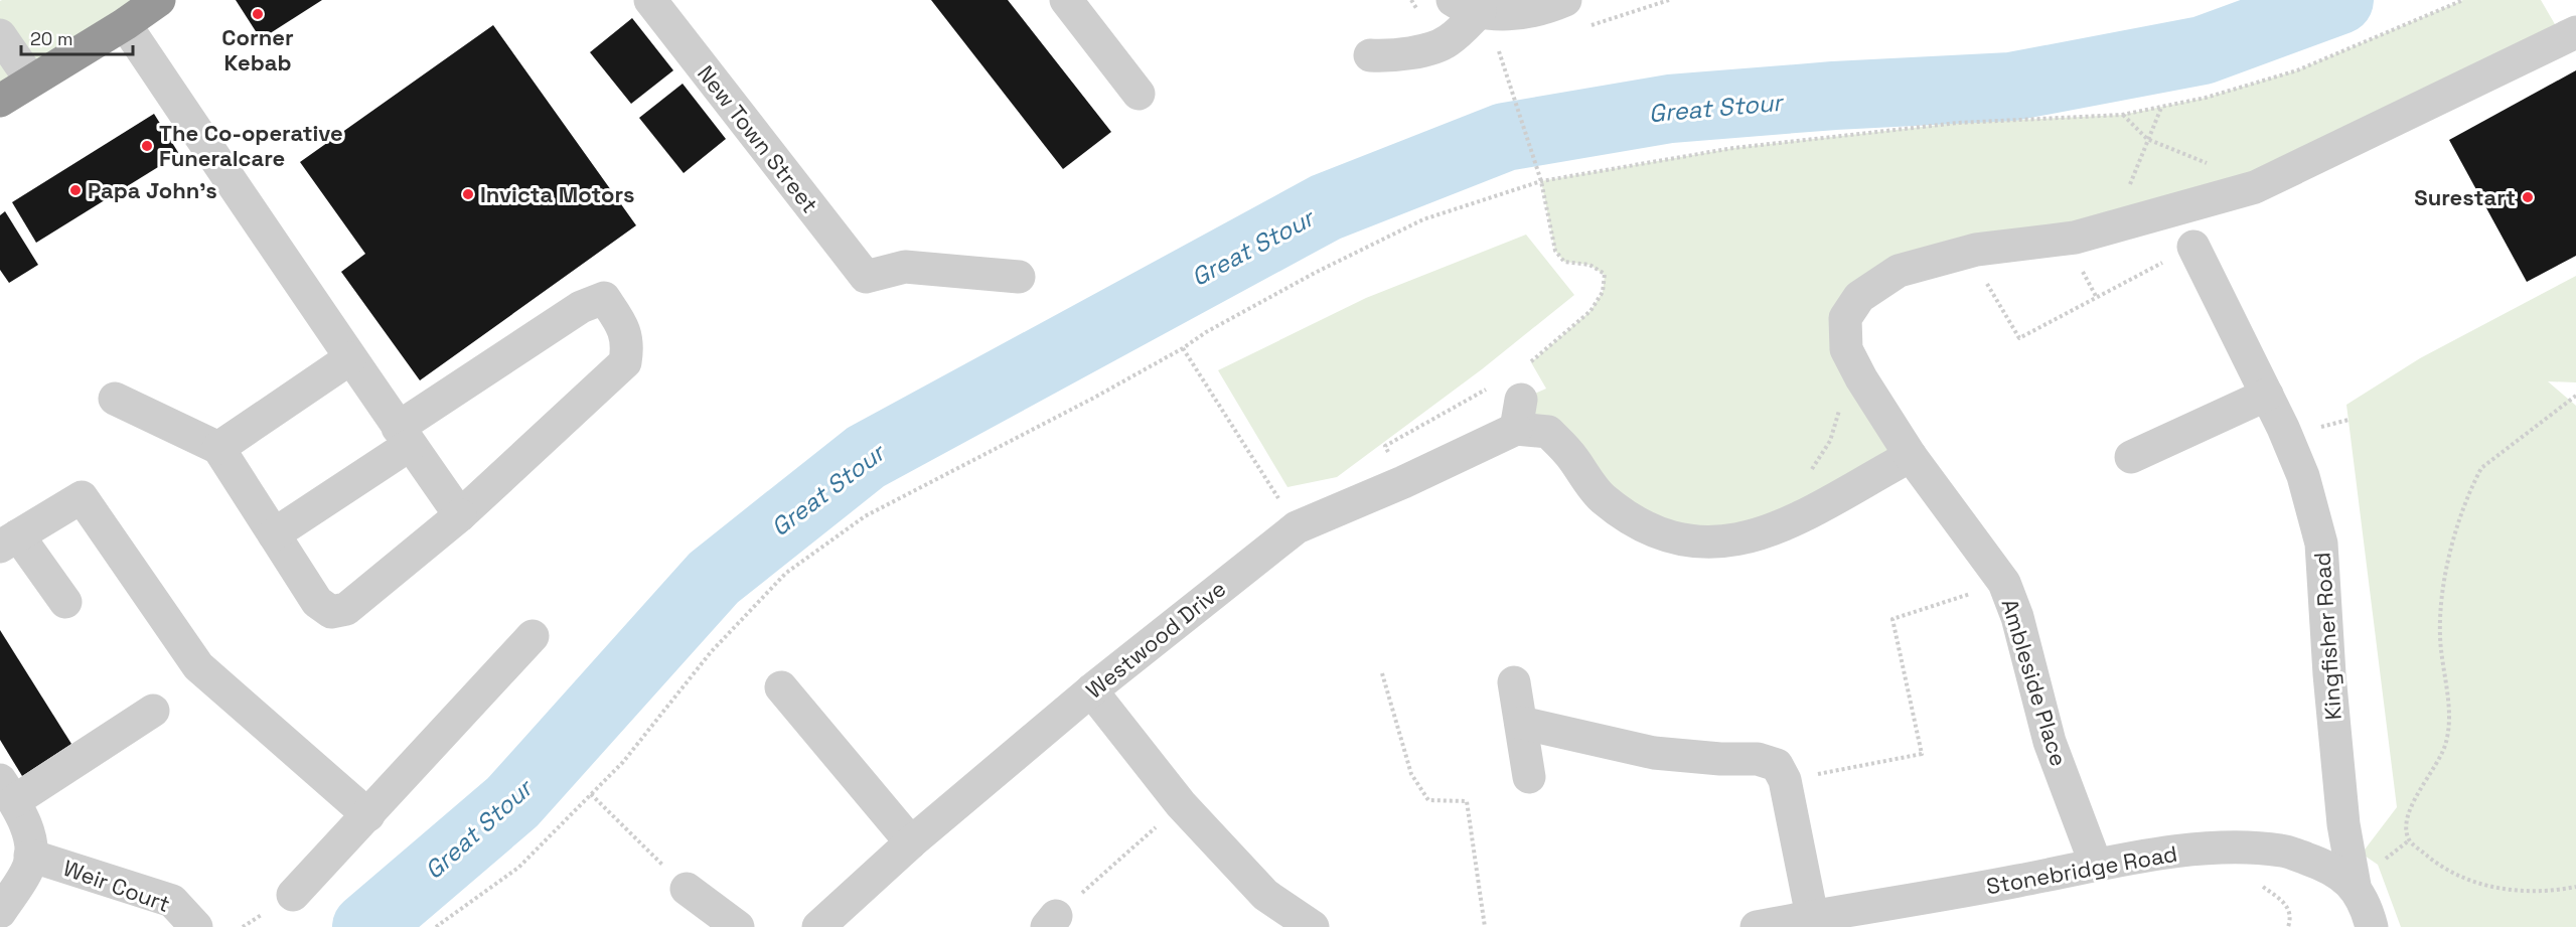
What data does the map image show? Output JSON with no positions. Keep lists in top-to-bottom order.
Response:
{
  "streets": {
    "street": [
      "New Town Street",
      "Kingfisher Road",
      "Westwood Drive",
      "Ambleside Place",
      "Stonebridge Road",
      "Weir Court"
    ]
  },
  "crossings": [
    ["Kingfisher Road", "Stonebridge Road"],
    ["Ambleside Place", "Stonebridge Road"]
  ],
  "water": ["Great Stour"],
  "places": [
    "Corner Kebab",
    "The Co-operative Funeralcare",
    "Papa John's",
    "Invicta Motors",
    "Surestart"
  ],
  "scale_bar": "20 m"
}
